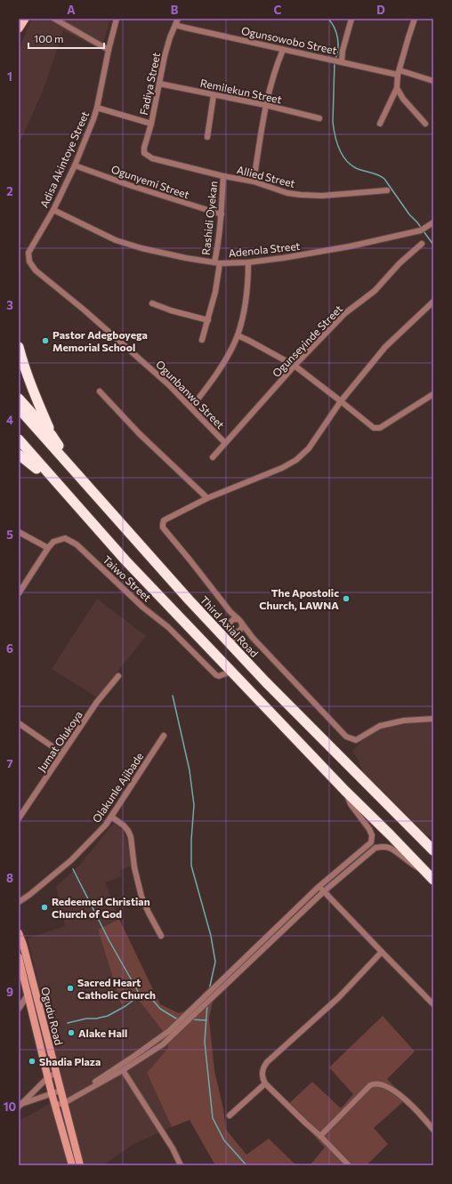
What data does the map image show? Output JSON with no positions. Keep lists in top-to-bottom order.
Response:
{
  "streets": {
    "highway": ["Third Axial Road"],
    "main road": ["Ogudu Road"],
    "street": [
      "Ogunsowobo Street",
      "Fadiya Street",
      "Remilekun Street",
      "Adisa Akintoye Street",
      "Allied Street",
      "Ogunyemi Street",
      "Rashidi Oyekan",
      "Adenola Street",
      "Ogunseyinde Street",
      "Ogunbanwo Street",
      "Taiwo Street",
      "Jumat Olukoya",
      "Olakunle Ajibade"
    ]
  },
  "crossings": [
    ["Ogunsowobo Street", "Fadiya Street"],
    ["Fadiya Street", "Remilekun Street"],
    ["Fadiya Street", "Allied Street"],
    ["Adisa Akintoye Street", "Ogunyemi Street"],
    ["Adisa Akintoye Street", "Adenola Street"],
    ["Adisa Akintoye Street", "Ogunbanwo Street"],
    ["Allied Street", "Rashidi Oyekan"],
    ["Ogunyemi Street", "Rashidi Oyekan"],
    ["Rashidi Oyekan", "Adenola Street"],
    ["Ogunseyinde Street", "Ogunbanwo Street"]
  ],
  "places": [
    "Pastor Adegboyega Memorial School",
    "The Apostolic Church, LAWNA",
    "Redeemed Christian Church of God",
    "Sacred Heart Catholic Church",
    "Alake Hall",
    "Shadia Plaza"
  ],
  "scale_bar": "100 m",
  "grid": {
    "columns": [
      "A",
      "B",
      "C",
      "D"
    ],
    "rows": [
      "1",
      "2",
      "3",
      "4",
      "5",
      "6",
      "7",
      "8",
      "9",
      "10"
    ]
  }
}
